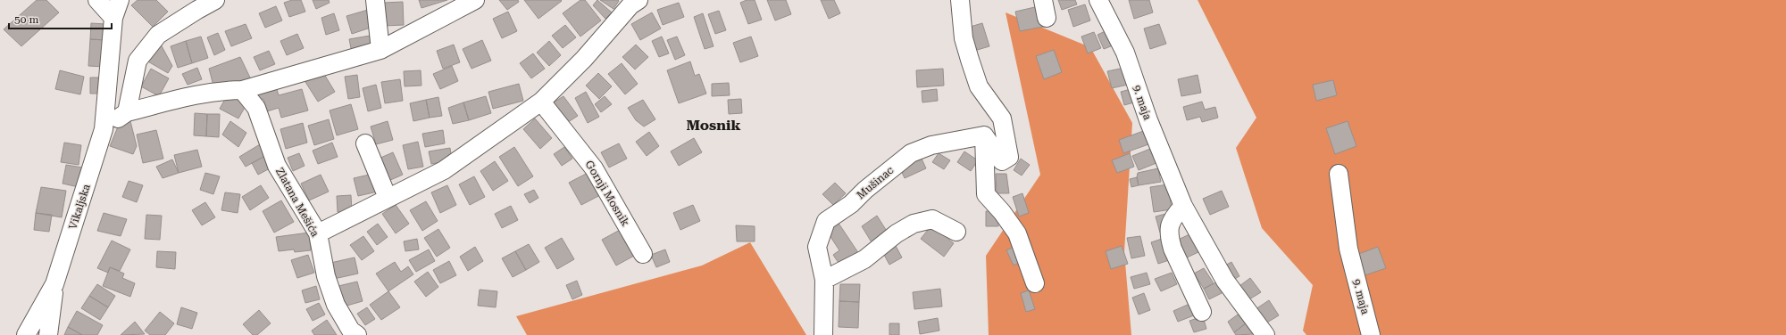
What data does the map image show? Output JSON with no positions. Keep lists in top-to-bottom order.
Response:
{
  "streets": {
    "street": [
      "9. maja",
      "Mušinac",
      "Gornji Mosnik",
      "Zlatana Mešića",
      "Vikaljska"
    ]
  },
  "districts": ["Mosnik"],
  "scale_bar": "50 m"
}
